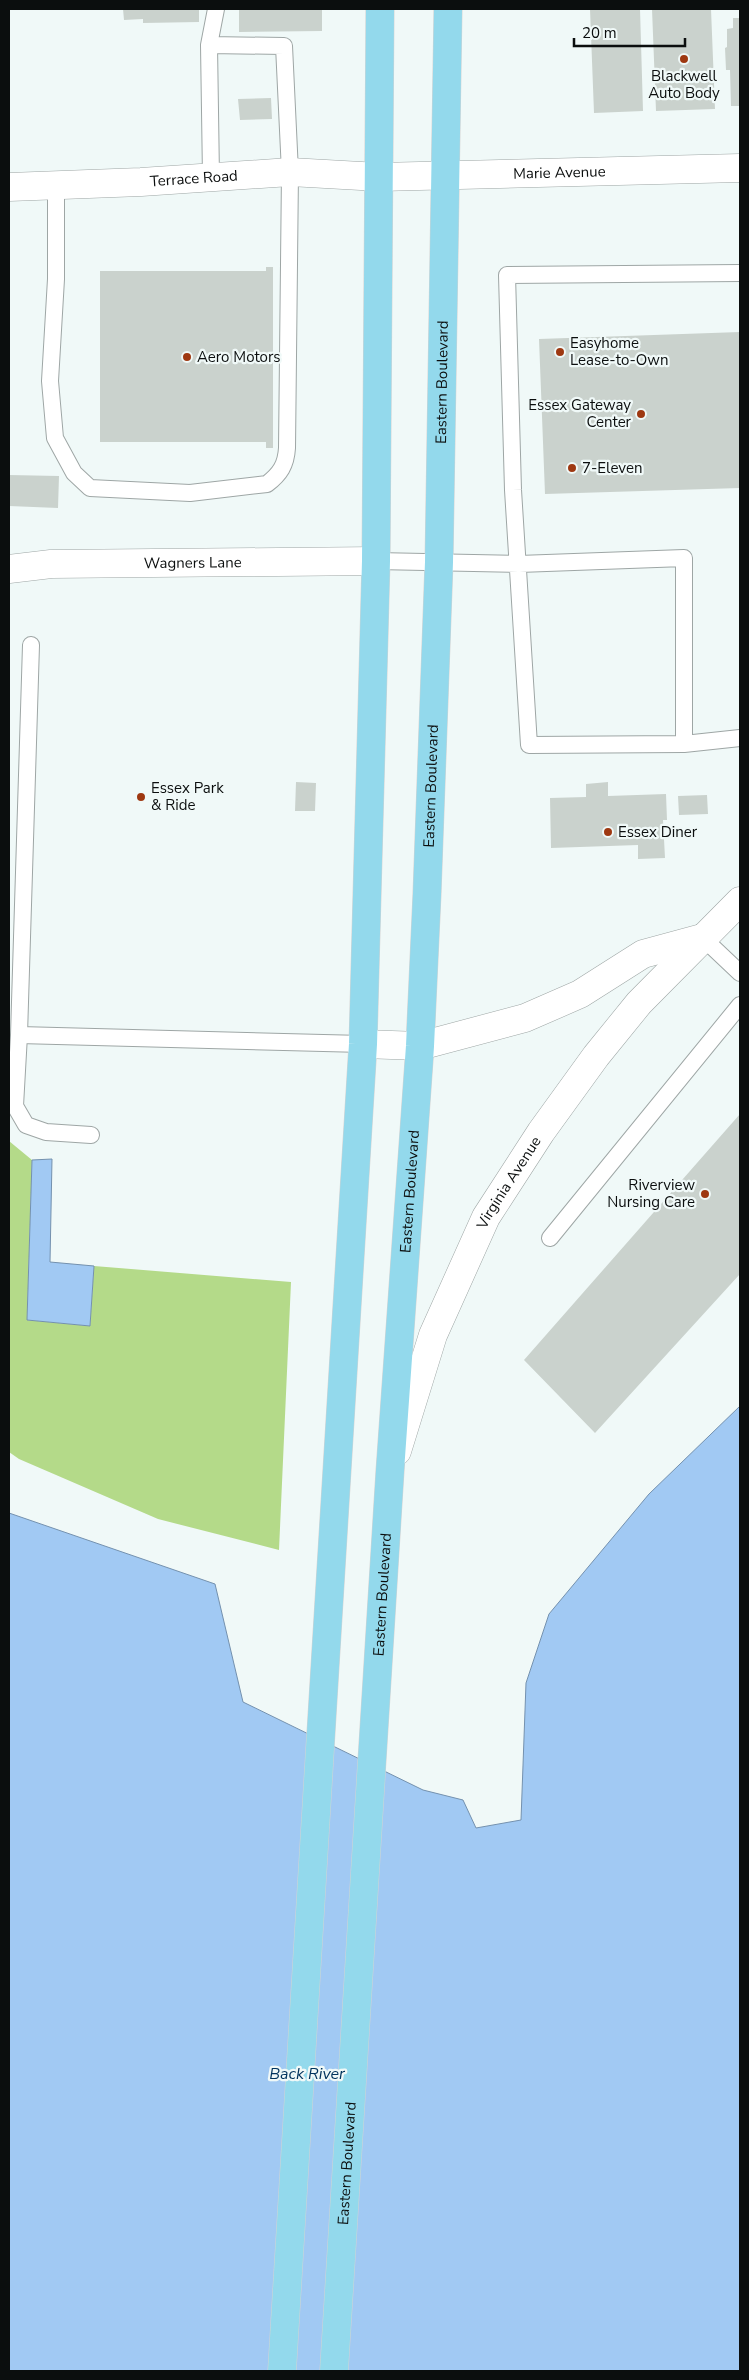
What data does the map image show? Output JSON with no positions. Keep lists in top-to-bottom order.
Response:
{
  "streets": {
    "main road": ["Eastern Boulevard"],
    "street": [
      "Marie Avenue",
      "Terrace Road",
      "Wagners Lane",
      "Virginia Avenue"
    ]
  },
  "crossings": [
    ["Marie Avenue", "Terrace Road"],
    ["Marie Avenue", "Eastern Boulevard"],
    ["Eastern Boulevard", "Virginia Avenue"]
  ],
  "water": ["Back River"],
  "places": [
    "Blackwell Auto Body",
    "Easyhome Lease-to-Own",
    "Aero Motors",
    "Essex Gateway Center",
    "7-Eleven",
    "Essex Park & Ride",
    "Essex Diner",
    "Riverview Nursing Care"
  ],
  "scale_bar": "20 m"
}
